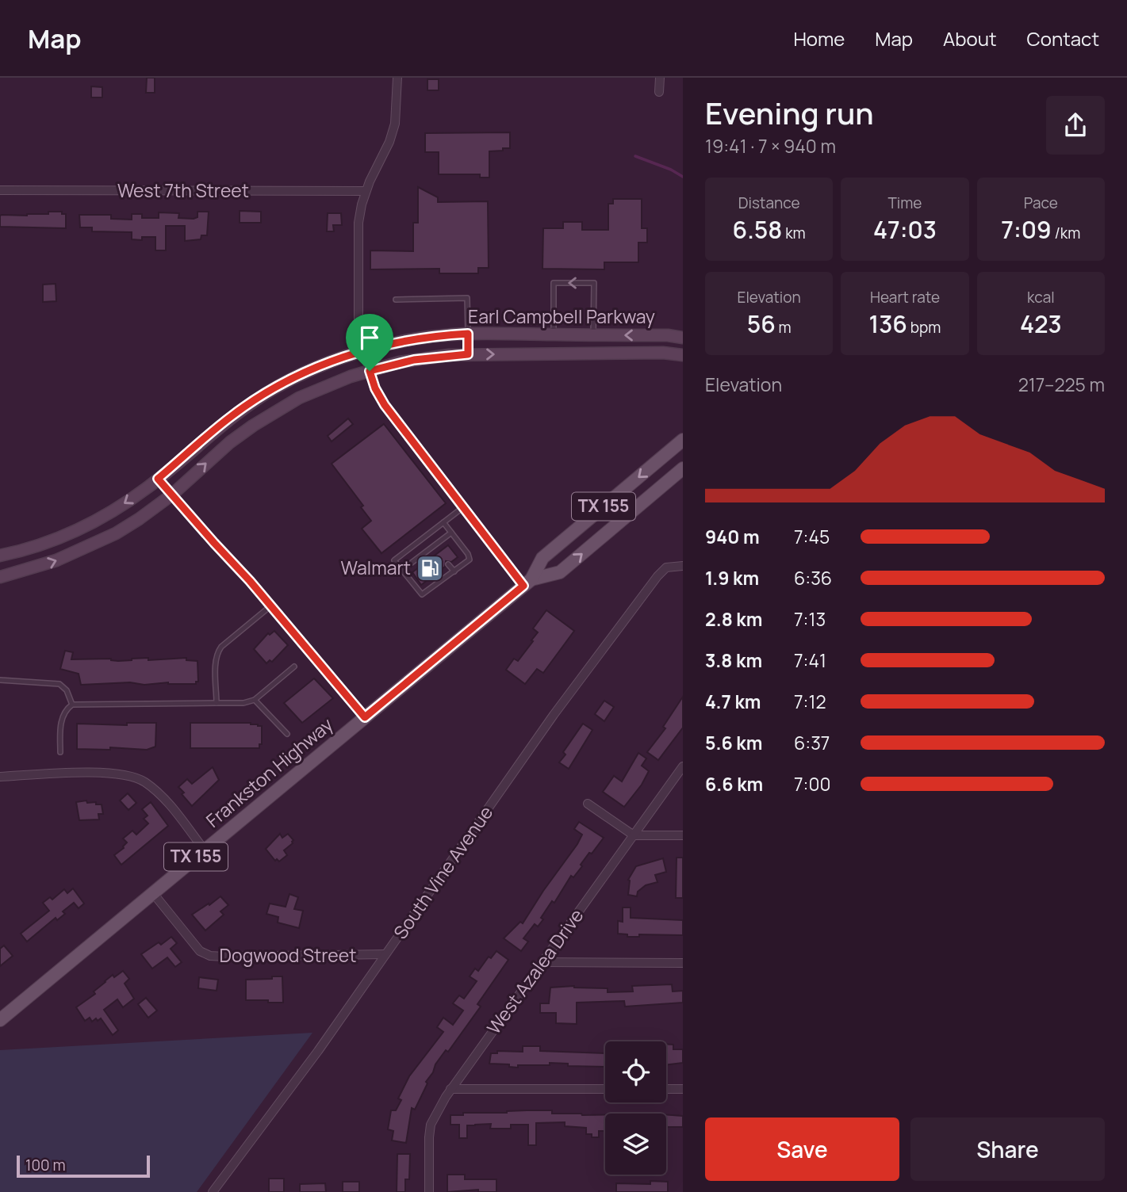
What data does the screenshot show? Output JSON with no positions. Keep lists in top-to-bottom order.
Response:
{
  "streets": {
    "main road": ["Earl Campbell Parkway", "TX 155", "Frankston Highway"],
    "street": [
      "West 7th Street",
      "South Vine Avenue",
      "Dogwood Street",
      "West Azalea Drive"
    ]
  },
  "crossings": [
    ["TX 155", "Frankston Highway"],
    ["Frankston Highway", "Dogwood Street"],
    ["South Vine Avenue", "Dogwood Street"]
  ],
  "places": {
    "fuel station": ["Walmart"]
  },
  "scale_bar": "100 m",
  "page": {
    "header": "Map",
    "nav": [
      "Home",
      "Map",
      "About",
      "Contact"
    ],
    "heading": ["Evening run", "19:41 · 7 × 940 m"],
    "stats": [
      ["Distance", "6.58 km"],
      ["Time", "47:03"],
      ["Pace", "7:09 /km"],
      ["Elevation", "56 m"],
      ["Heart rate", "136 bpm"],
      ["kcal", "423"]
    ],
    "chart": ["Elevation", "217–225 m"],
    "list": [
      {
        "name": "940 m",
        "note": "7:45"
      },
      {
        "name": "1.9 km",
        "note": "6:36"
      },
      {
        "name": "2.8 km",
        "note": "7:13"
      },
      {
        "name": "3.8 km",
        "note": "7:41"
      },
      {
        "name": "4.7 km",
        "note": "7:12"
      },
      {
        "name": "5.6 km",
        "note": "6:37"
      },
      {
        "name": "6.6 km",
        "note": "7:00"
      }
    ],
    "buttons": ["Save", "Share"],
    "scale": "100 m"
  }
}
